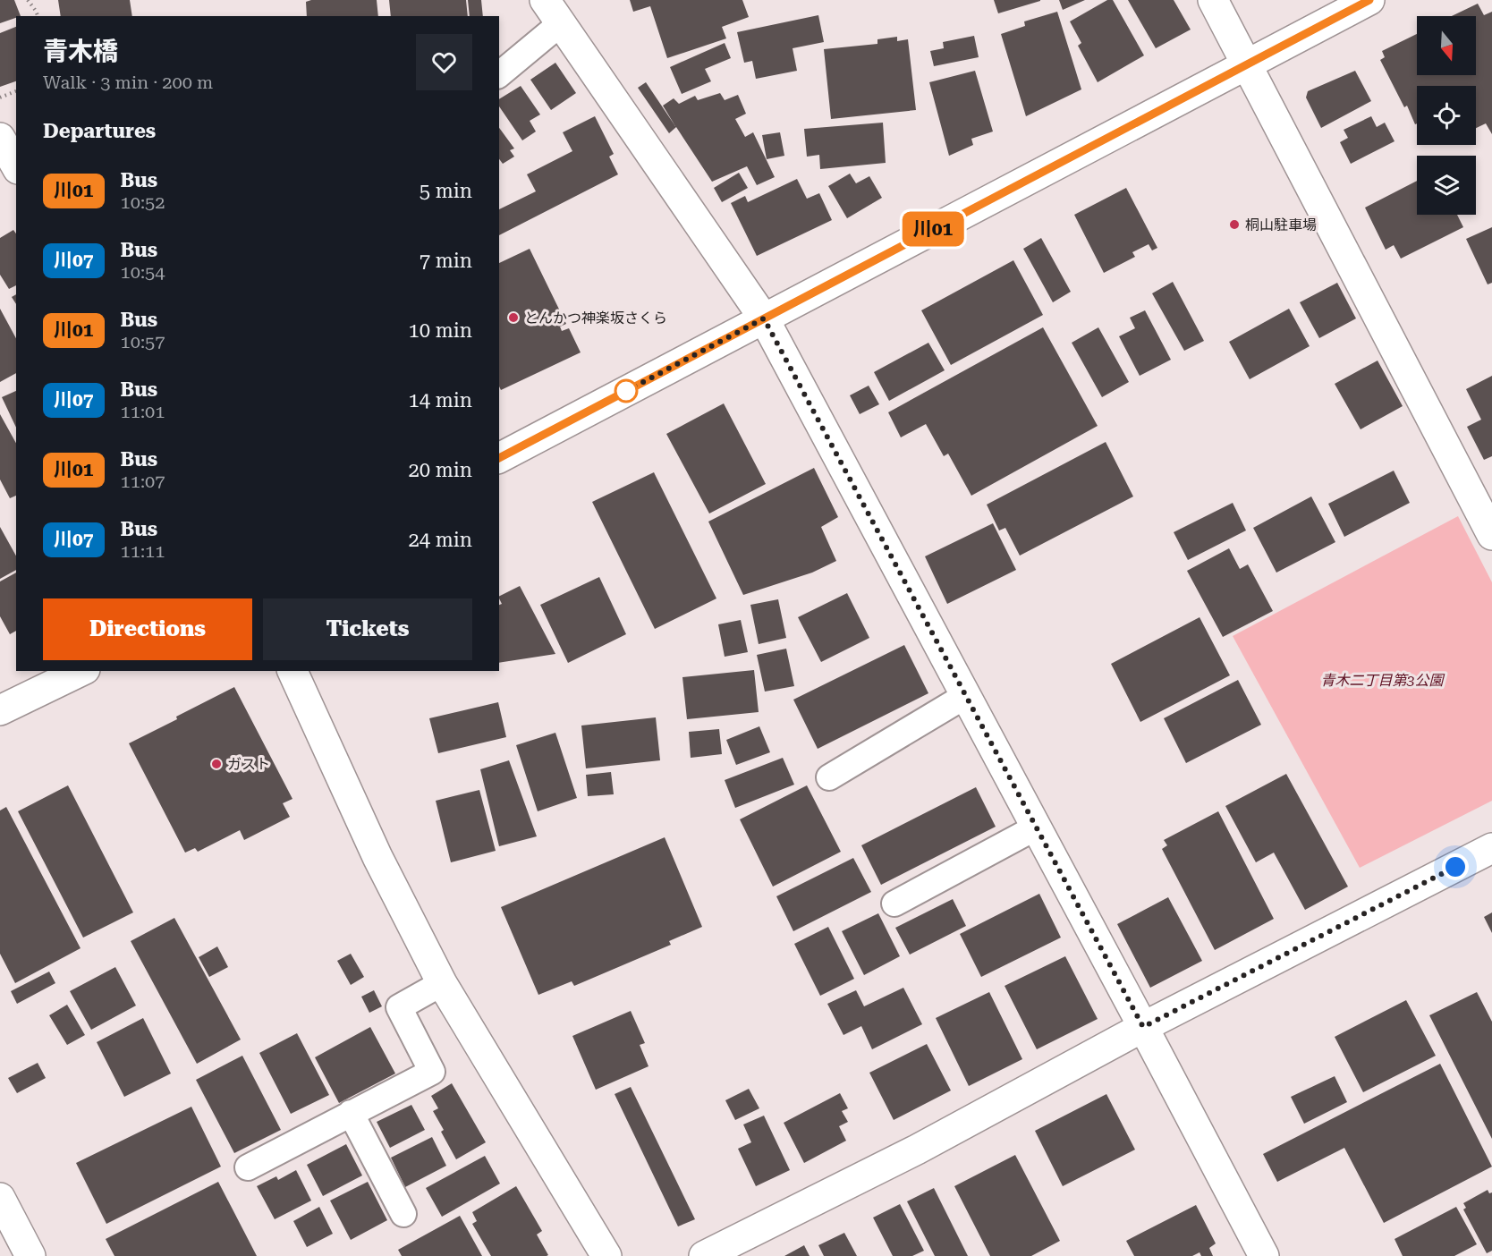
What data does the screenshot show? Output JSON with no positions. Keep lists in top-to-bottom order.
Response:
{
  "parks": ["青木二丁目第3公園"],
  "places": ["桐山駐車場", "とんかつ神楽坂さくら", "ガスト"],
  "lines": ["bus line 川01"],
  "north": "bottom",
  "page": {
    "on_map": "川01",
    "heading": [
      ["青木橋", "Walk · 3 min · 200 m"],
      "Departures"
    ],
    "list": [
      {
        "mark": "川01",
        "name": "Bus",
        "note": "10:52",
        "value": "5 min"
      },
      {
        "mark": "川07",
        "name": "Bus",
        "note": "10:54",
        "value": "7 min"
      },
      {
        "mark": "川01",
        "name": "Bus",
        "note": "10:57",
        "value": "10 min"
      },
      {
        "mark": "川07",
        "name": "Bus",
        "note": "11:01",
        "value": "14 min"
      },
      {
        "mark": "川01",
        "name": "Bus",
        "note": "11:07",
        "value": "20 min"
      },
      {
        "mark": "川07",
        "name": "Bus",
        "note": "11:11",
        "value": "24 min"
      }
    ],
    "buttons": ["Directions", "Tickets"]
  }
}
